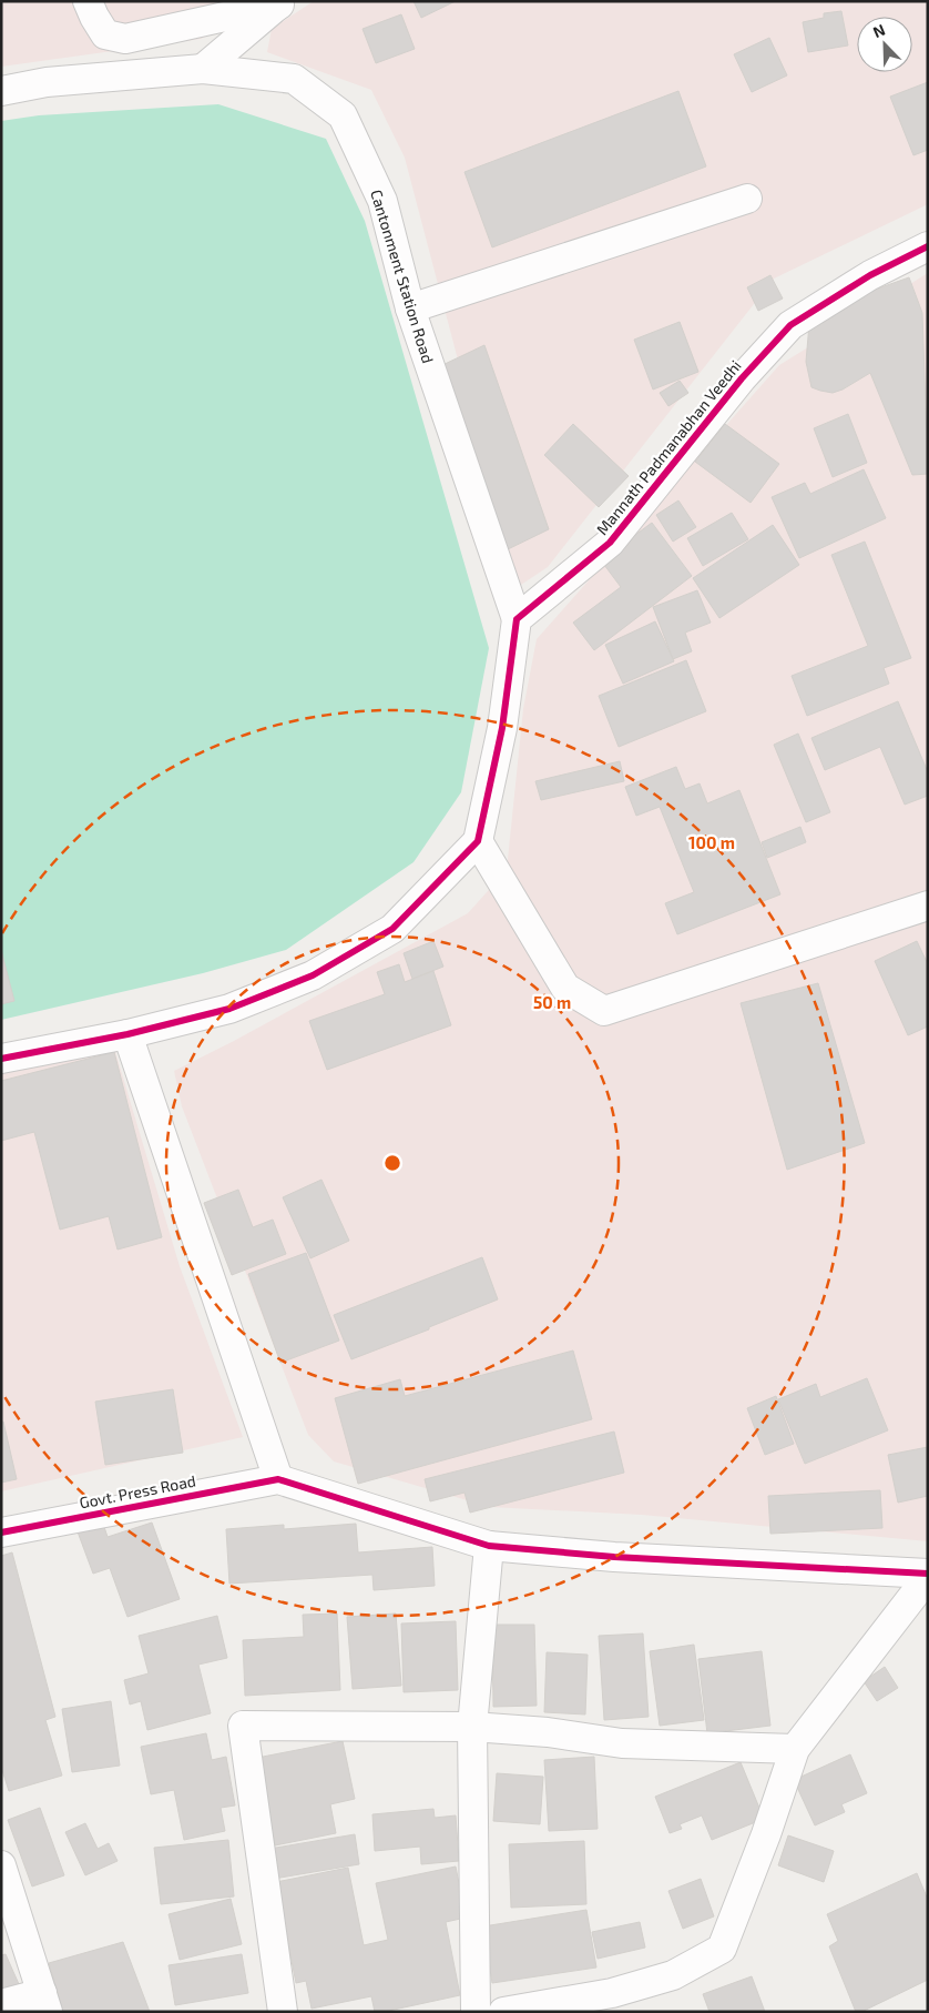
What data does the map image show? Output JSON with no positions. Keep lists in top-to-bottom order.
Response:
{
  "streets": {
    "street": ["Cantonment Station Road", "Mannath Padmanabhan Veedhi", "Govt. Press Road"]
  },
  "crossings": [
    ["Cantonment Station Road", "Mannath Padmanabhan Veedhi"]
  ],
  "north": "top left",
  "rings": ["100 m", "50 m"]
}
